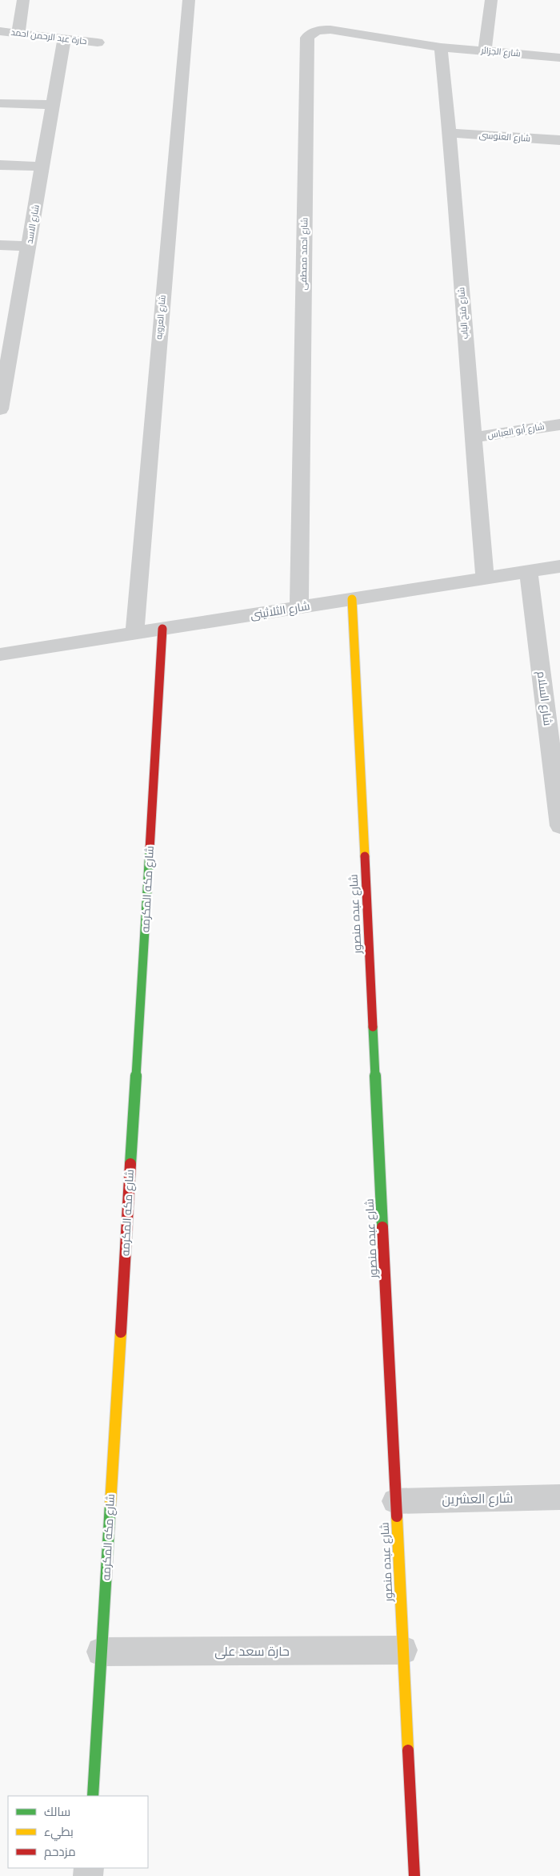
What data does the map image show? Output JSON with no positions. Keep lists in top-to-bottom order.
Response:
{
  "streets": {
    "street": [
      "حارة عبد الرحمن احمد",
      "شارع الجزائر",
      "شارع العنوسى",
      "شارع الاسد",
      "شارع احمد مصطفى",
      "شارع فتح الباب",
      "شارع العروبه",
      "شارع أبو العباس",
      "شارع الثلاثينى",
      "شارع السلام",
      "شارع مكه المكرمه",
      "شارع عبده منصور",
      "شارع العشرين",
      "حارة سعد على"
    ]
  },
  "crossings": [
    ["حارة عبد الرحمن احمد", "شارع الاسد"],
    ["شارع الجزائر", "شارع احمد مصطفى"],
    ["شارع الجزائر", "شارع فتح الباب"],
    ["شارع العنوسى", "شارع فتح الباب"],
    ["شارع احمد مصطفى", "شارع فتح الباب"],
    ["شارع احمد مصطفى", "شارع الثلاثينى"],
    ["شارع فتح الباب", "شارع أبو العباس"],
    ["شارع فتح الباب", "شارع الثلاثينى"],
    ["شارع العروبه", "شارع الثلاثينى"],
    ["شارع الثلاثينى", "شارع السلام"],
    ["شارع الثلاثينى", "شارع مكه المكرمه"],
    ["شارع الثلاثينى", "شارع عبده منصور"],
    ["شارع مكه المكرمه", "حارة سعد على"],
    ["شارع عبده منصور", "شارع العشرين"],
    ["شارع عبده منصور", "حارة سعد على"]
  ],
  "legend": ["سالك", "بطيء", "مزدحم"]
}
